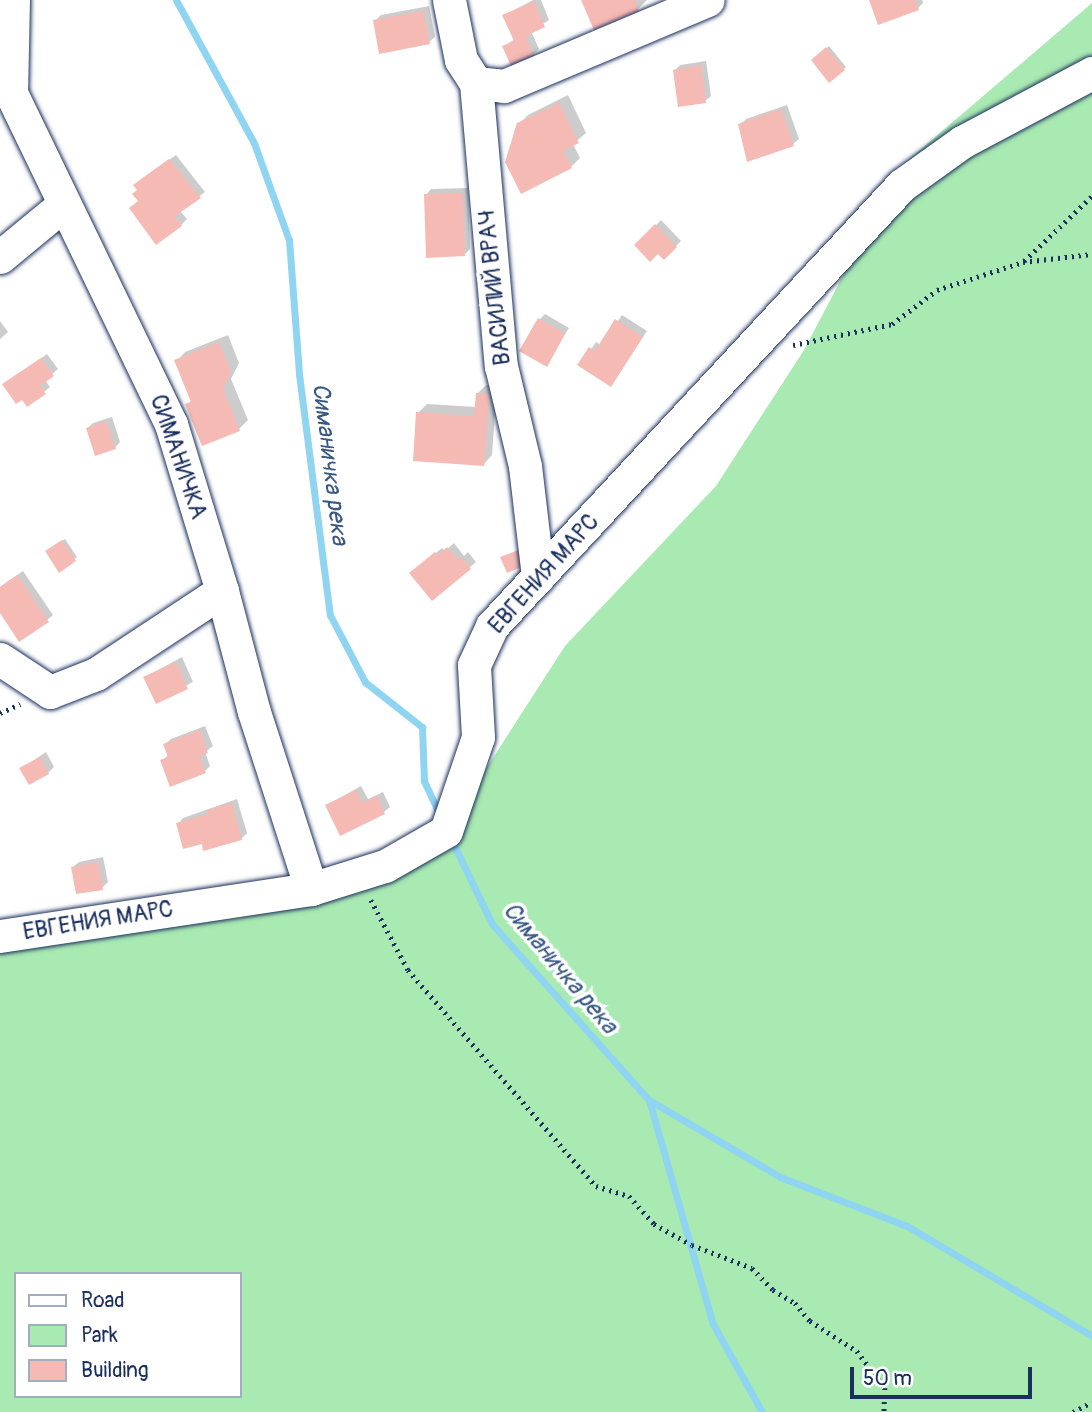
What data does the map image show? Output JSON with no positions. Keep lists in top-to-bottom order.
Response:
{
  "streets": {
    "street": ["ВАСИЛИЙ ВРАЧ", "СИМАНИЧКА", "ЕВГЕНИЯ МАРС"]
  },
  "crossings": [
    ["ВАСИЛИЙ ВРАЧ", "ЕВГЕНИЯ МАРС"],
    ["СИМАНИЧКА", "ЕВГЕНИЯ МАРС"]
  ],
  "water": ["Симаничка река"],
  "legend": ["Road", "Park", "Building"],
  "scale_bar": "50 m"
}
